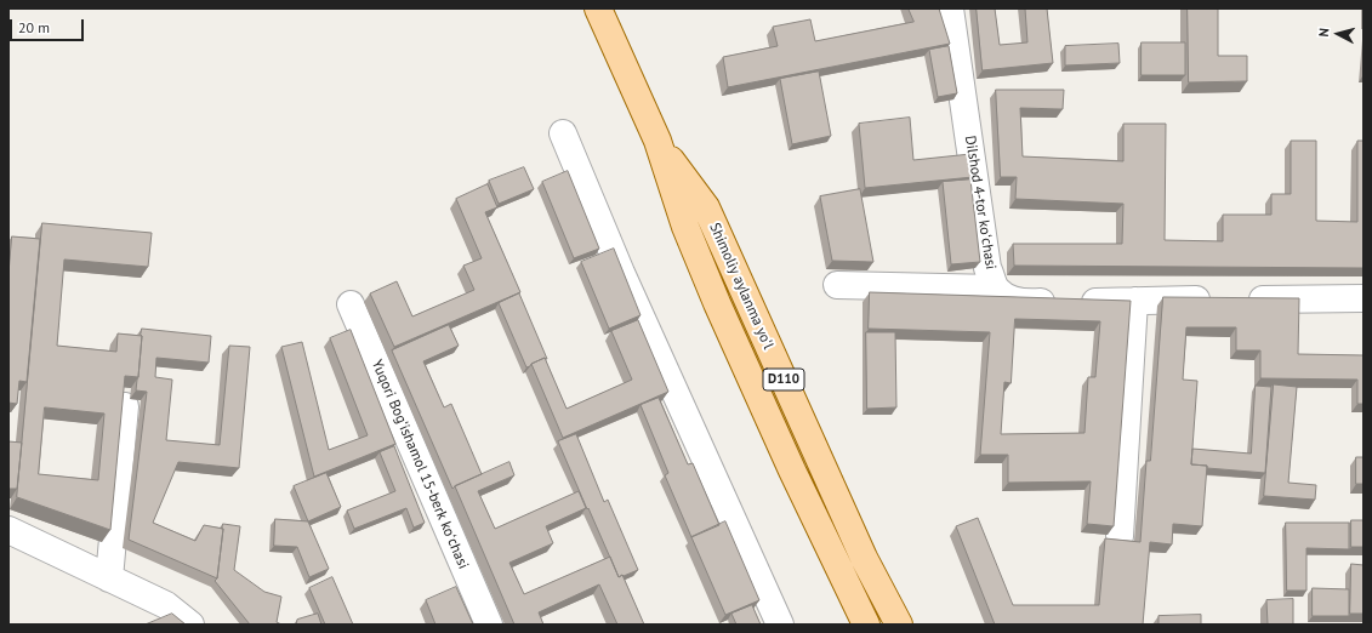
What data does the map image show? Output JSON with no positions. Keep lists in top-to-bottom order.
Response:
{
  "streets": {
    "main road": ["Shimoliy aylanma yoʻl", "D110"],
    "street": ["Dilshod 4-tor koʻchasi", "Yuqori Bogʻishamol 15-berk koʻchasi"]
  },
  "scale_bar": "20 m",
  "north": "left"
}
